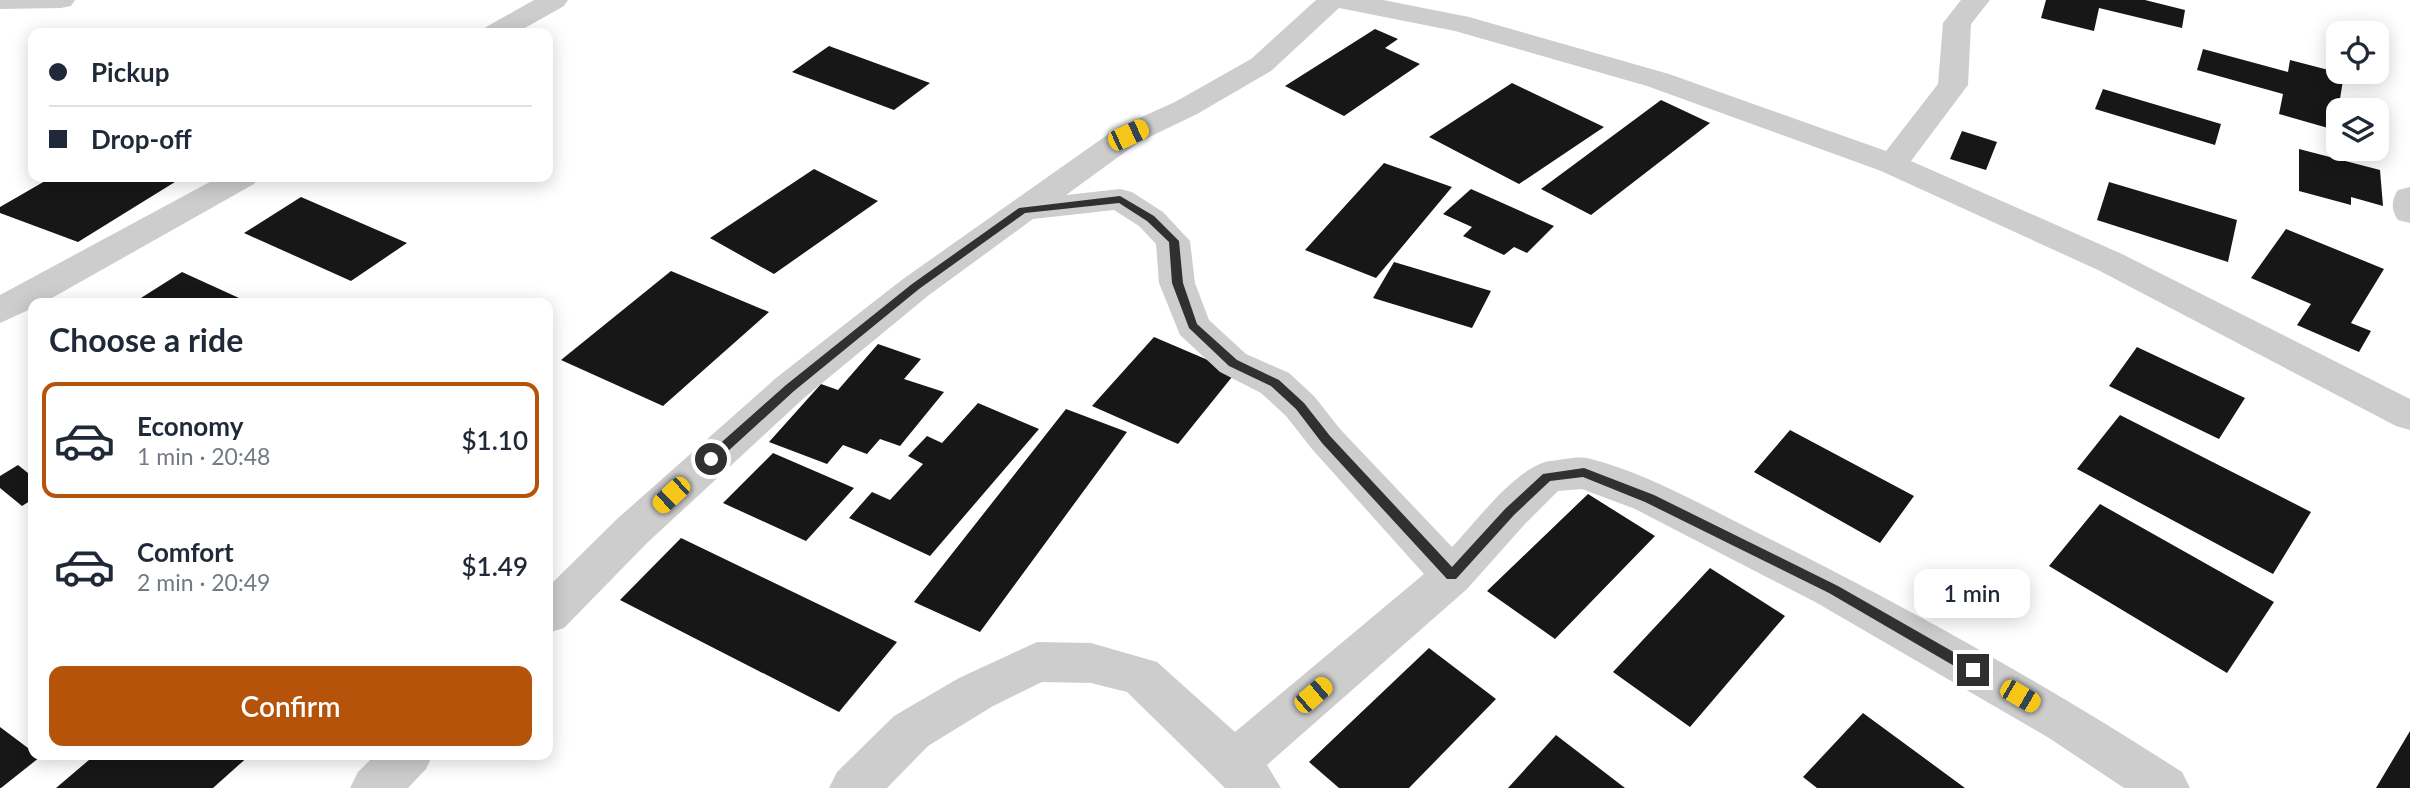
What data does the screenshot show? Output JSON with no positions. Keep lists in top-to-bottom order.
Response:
{
  "page": {
    "banner": ["Pickup", "Drop-off"],
    "heading": "Choose a ride",
    "list": [
      {
        "name": "Economy",
        "note": "1 min · 20:48",
        "value": "$1.10"
      },
      {
        "name": "Comfort",
        "note": "2 min · 20:49",
        "value": "$1.49"
      }
    ],
    "bubble": "1 min",
    "buttons": "Confirm"
  }
}
